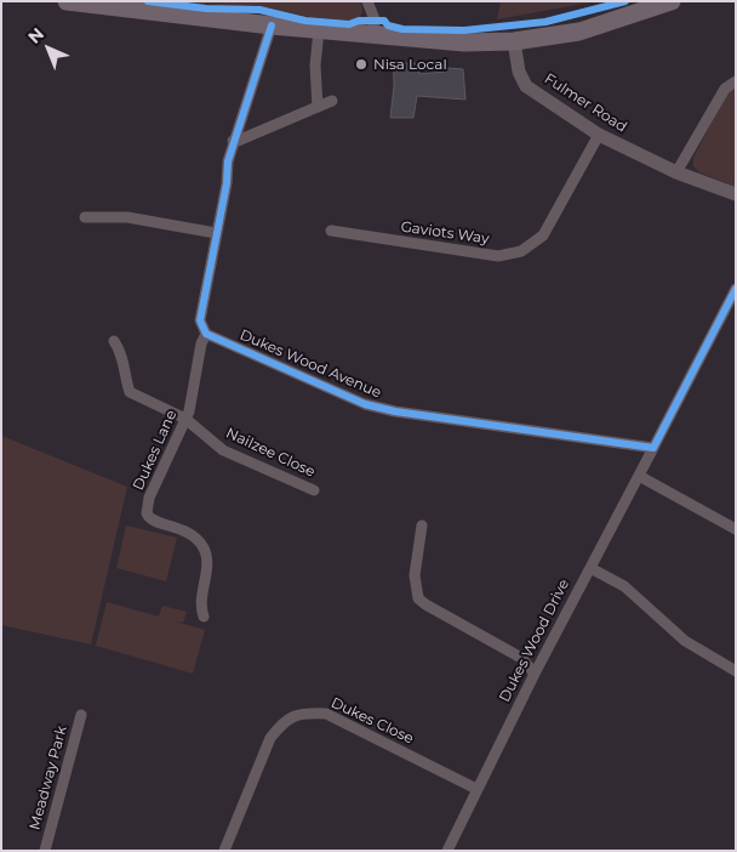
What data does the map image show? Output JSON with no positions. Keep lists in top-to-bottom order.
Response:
{
  "streets": {
    "street": [
      "Fulmer Road",
      "Gaviots Way",
      "Dukes Wood Avenue",
      "Dukes Lane",
      "Nailzee Close",
      "Dukes Wood Drive",
      "Dukes Close",
      "Meadway Park"
    ]
  },
  "crossings": [
    ["Fulmer Road", "Gaviots Way"],
    ["Dukes Wood Avenue", "Dukes Lane"],
    ["Dukes Wood Avenue", "Dukes Wood Drive"],
    ["Dukes Lane", "Nailzee Close"],
    ["Dukes Wood Drive", "Dukes Close"]
  ],
  "places": ["Nisa Local"],
  "north": "top left"
}
